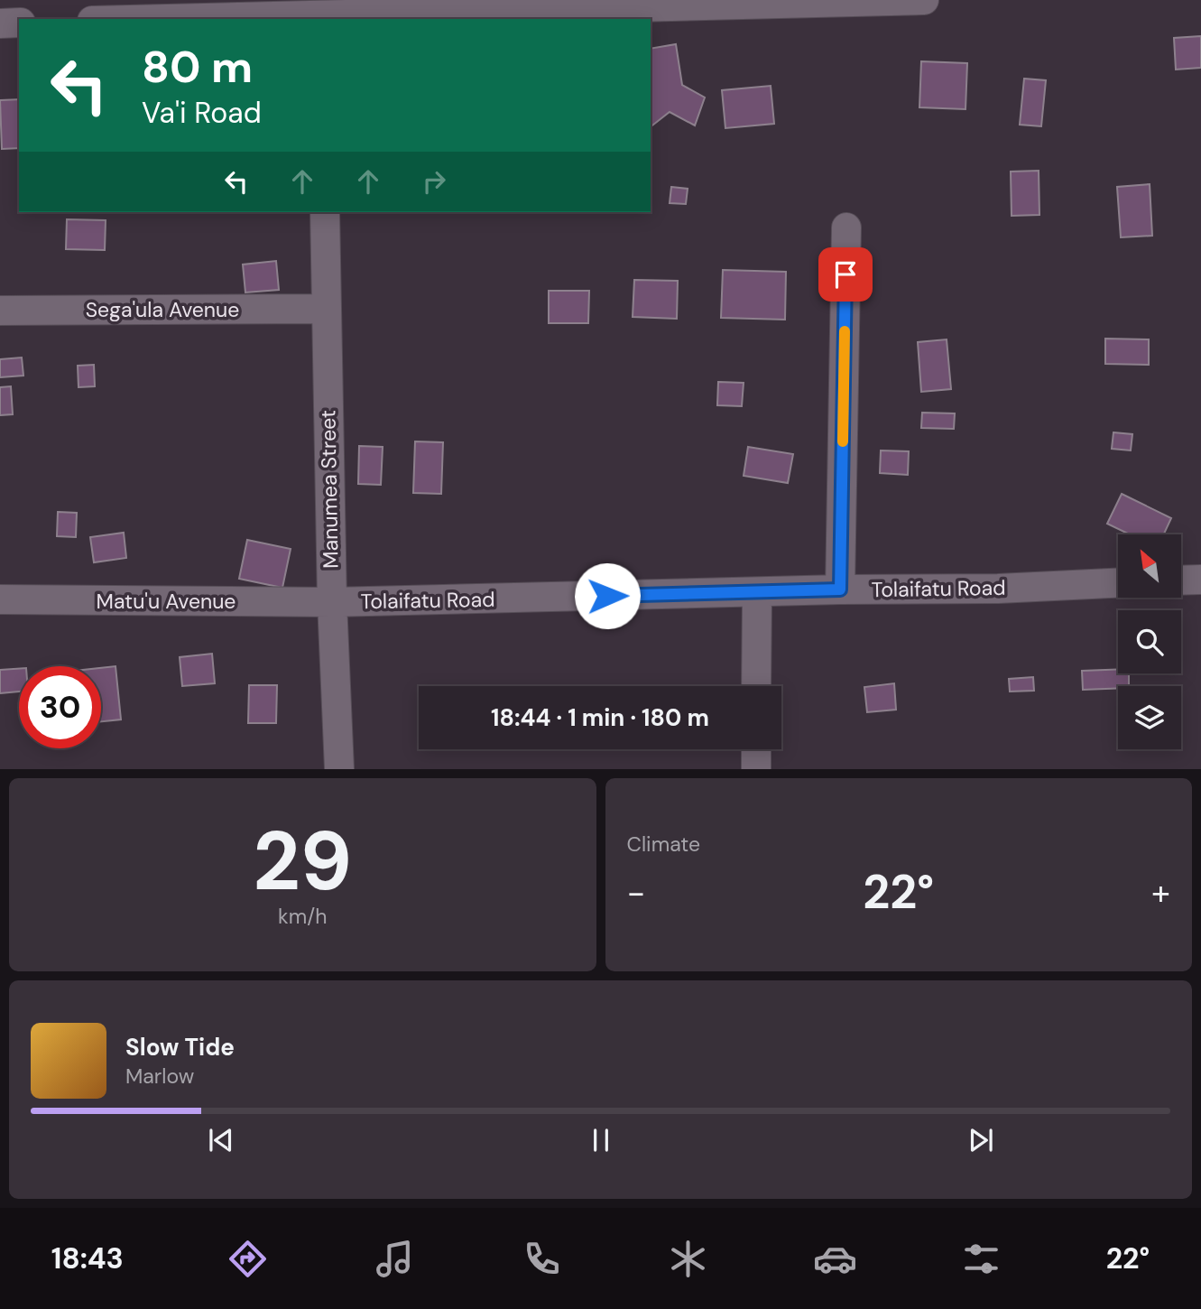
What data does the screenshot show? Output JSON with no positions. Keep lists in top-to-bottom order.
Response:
{
  "streets": {
    "street": [
      "Sega'ula Avenue",
      "Manumea Street",
      "Tolaifatu Road",
      "Matu'u Avenue"
    ]
  },
  "crossings": [
    ["Sega'ula Avenue", "Manumea Street"],
    ["Manumea Street", "Tolaifatu Road"],
    ["Manumea Street", "Matu'u Avenue"],
    ["Tolaifatu Road", "Matu'u Avenue"]
  ],
  "north": "top left",
  "page": {
    "turn": ["80 m", "Va'i Road"],
    "limit": "30",
    "trip": "18:44 · 1 min · 180 m",
    "tile": [
      ["29", "km/h"],
      "Climate"
    ],
    "heat": ["−", "22°", "+"],
    "song": ["Slow Tide", "Marlow"],
    "tabs": ["18:43", "22°"]
  }
}
